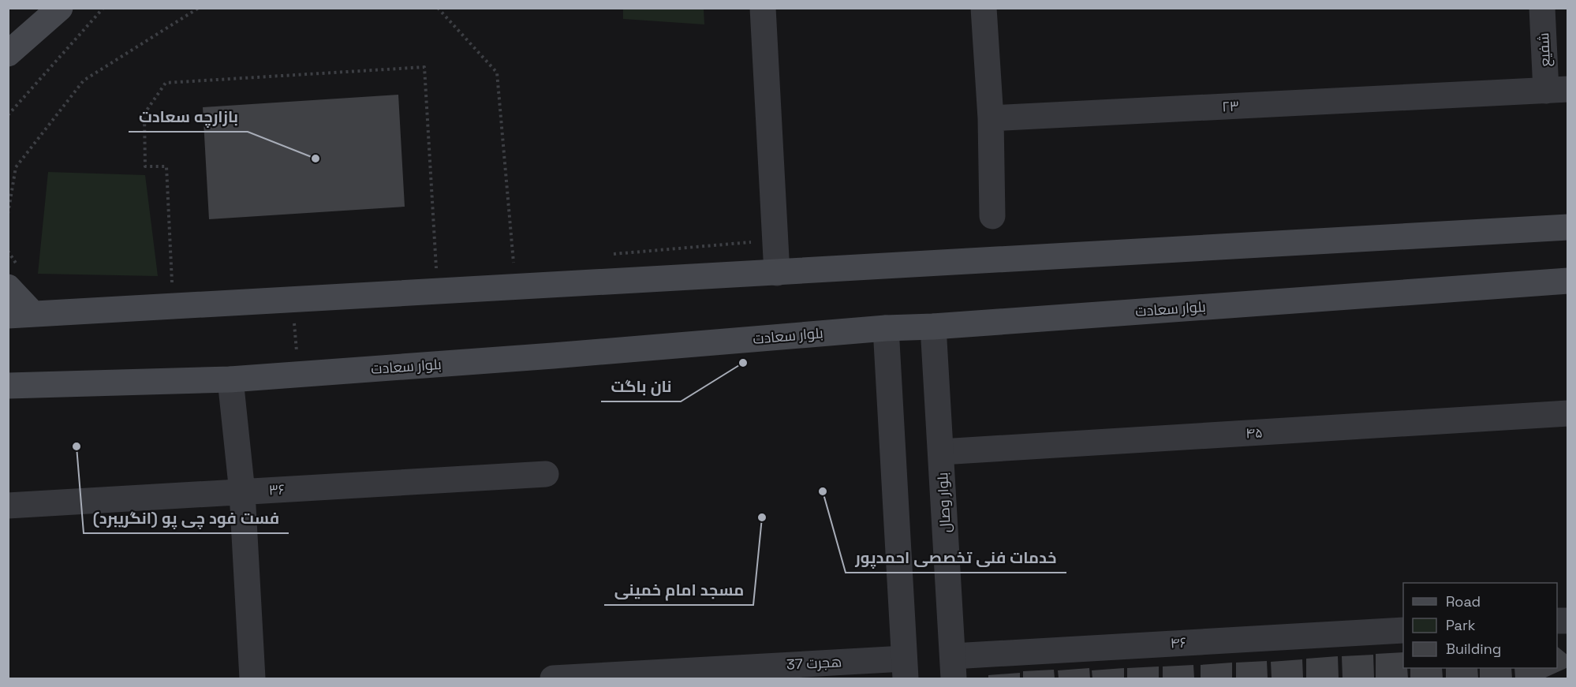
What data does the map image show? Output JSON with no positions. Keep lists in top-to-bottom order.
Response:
{
  "streets": {
    "main road": ["بلوار سعادت"],
    "street": [
      "شفیع",
      "۲۳",
      "۴۵",
      "۳۶",
      "بلوار وصال",
      "۴۶",
      "هجرت 37"
    ]
  },
  "crossings": [
    ["شفیع", "۲۳"],
    ["بلوار سعادت", "بلوار وصال"],
    ["۴۵", "بلوار وصال"],
    ["بلوار وصال", "۴۶"]
  ],
  "places": [
    "بازارچه سعادت",
    "نان باگت",
    "فست فود چی پو (انگریبرد)",
    "خدمات فنی تخصصی احمدپور",
    "مسجد امام خمینی"
  ],
  "legend": ["Road", "Park", "Building"]
}
